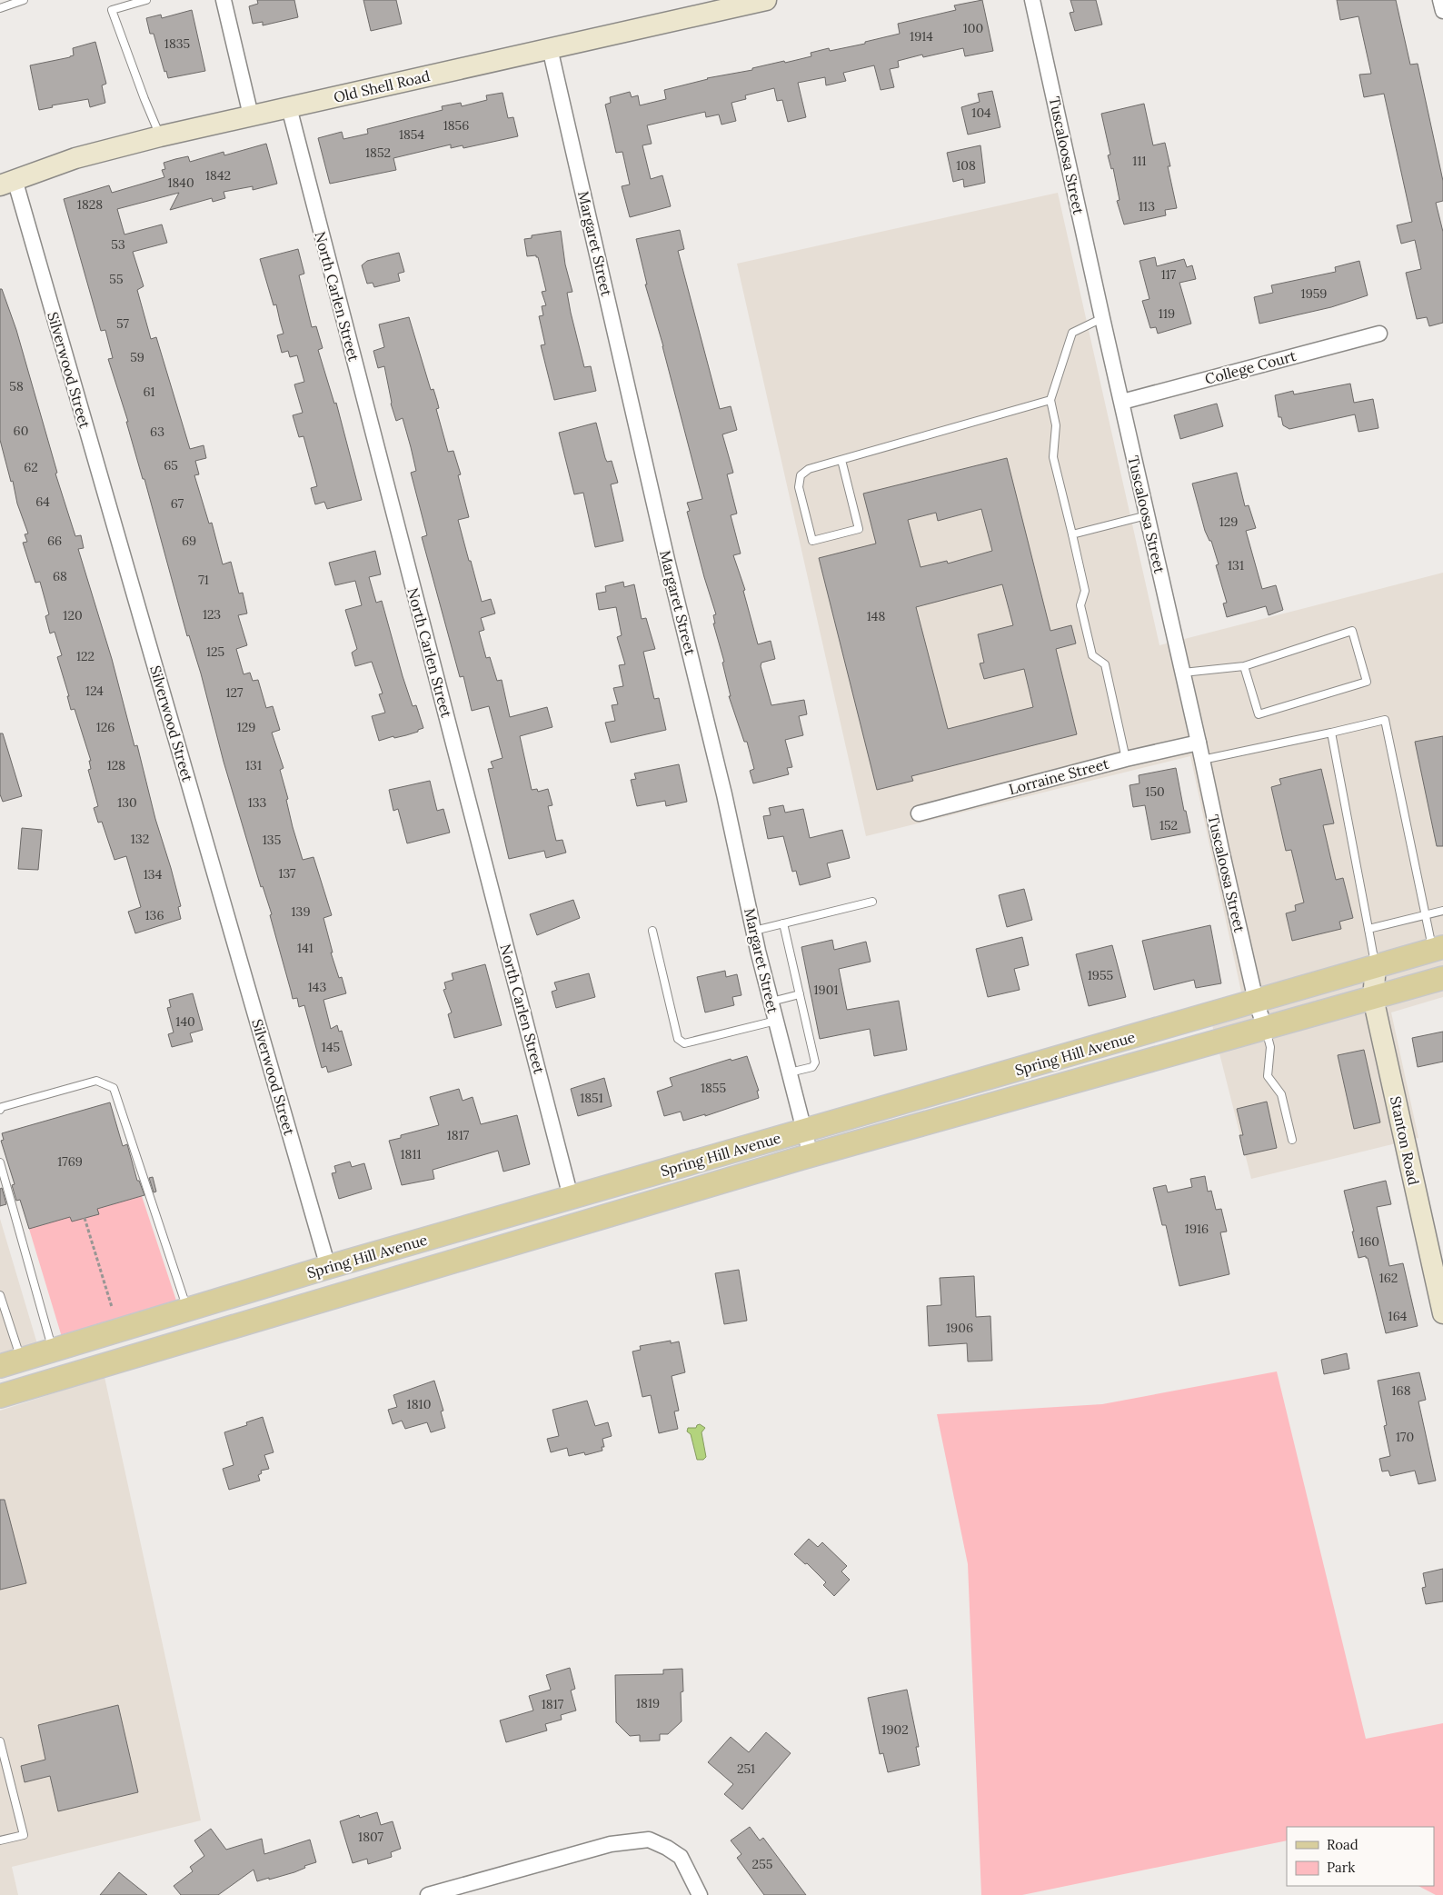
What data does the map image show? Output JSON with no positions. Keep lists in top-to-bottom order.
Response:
{
  "streets": {
    "main road": ["Spring Hill Avenue"],
    "street": [
      "Old Shell Road",
      "Tuscaloosa Street",
      "Margaret Street",
      "North Carlen Street",
      "College Court",
      "Silverwood Street",
      "Lorraine Street",
      "Stanton Road"
    ]
  },
  "crossings": [
    ["Old Shell Road", "Margaret Street"],
    ["Old Shell Road", "North Carlen Street"],
    ["Old Shell Road", "Silverwood Street"],
    ["Tuscaloosa Street", "College Court"],
    ["Tuscaloosa Street", "Lorraine Street"],
    ["Tuscaloosa Street", "Spring Hill Avenue"],
    ["Margaret Street", "Spring Hill Avenue"],
    ["North Carlen Street", "Spring Hill Avenue"],
    ["Silverwood Street", "Spring Hill Avenue"],
    ["Spring Hill Avenue", "Stanton Road"]
  ],
  "house_numbers": [
    "100",
    "1914",
    "1835",
    "104",
    "1856",
    "1854",
    "1852",
    "111",
    "108",
    "1842",
    "1840",
    "1828",
    "113",
    "53",
    "117",
    "55",
    "1959",
    "119",
    "57",
    "59",
    "58",
    "61",
    "60",
    "63",
    "65",
    "62",
    "64",
    "67",
    "129",
    "66",
    "69",
    "131",
    "68",
    "71",
    "123",
    "120",
    "148",
    "125",
    "122",
    "124",
    "127",
    "126",
    "129",
    "128",
    "131",
    "150",
    "130",
    "133",
    "152",
    "132",
    "135",
    "137",
    "134",
    "139",
    "136",
    "141",
    "1955",
    "143",
    "1901",
    "140",
    "145",
    "1855",
    "1851",
    "1817",
    "1811",
    "1769",
    "1916",
    "160",
    "162",
    "164",
    "1906",
    "168",
    "1810",
    "170",
    "1819",
    "1817",
    "1902",
    "251",
    "1807",
    "255"
  ],
  "legend": ["Road", "Park"]
}
